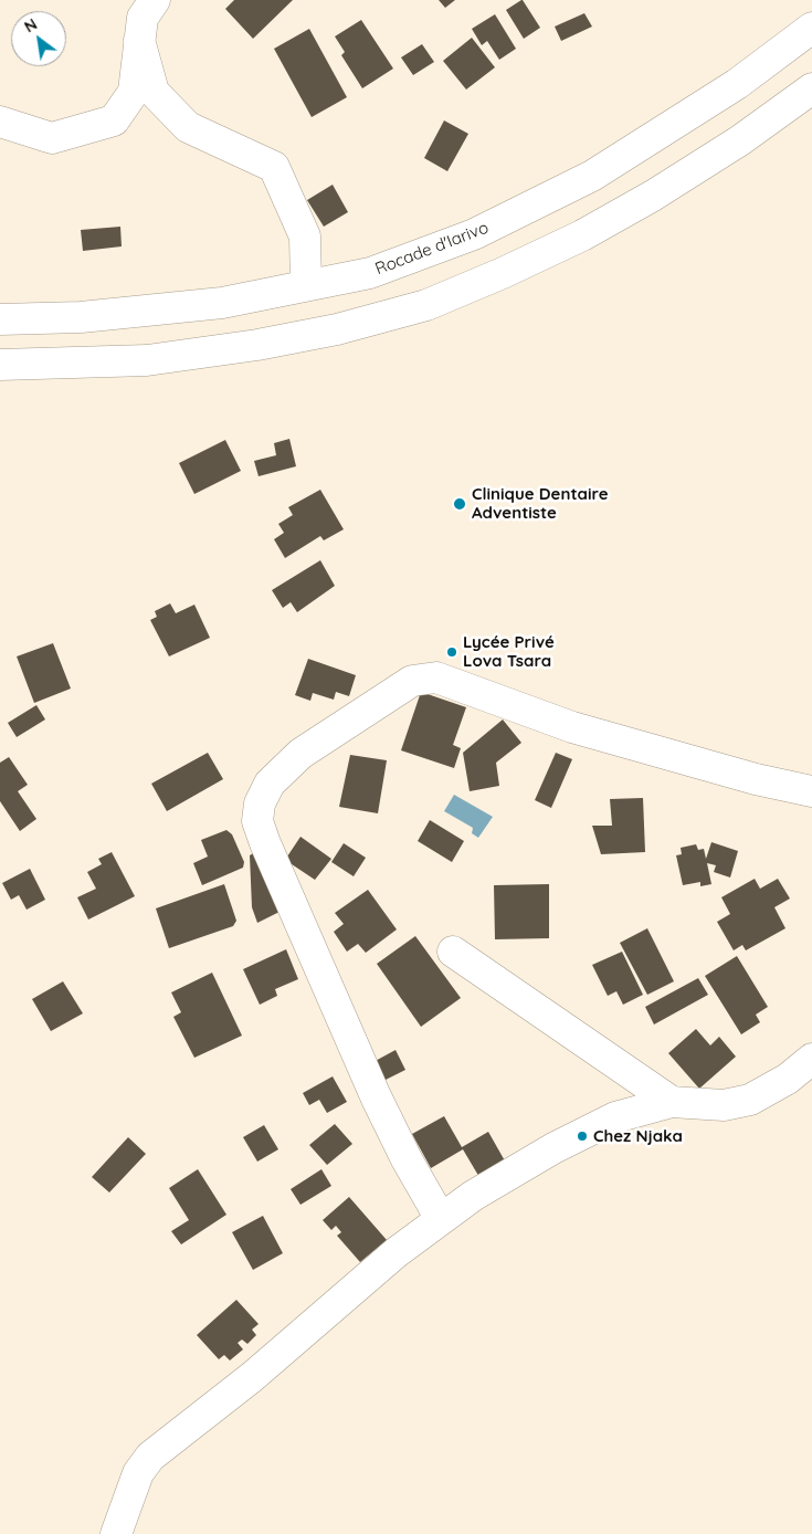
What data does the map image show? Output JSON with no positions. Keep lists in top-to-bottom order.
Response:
{
  "streets": {
    "street": ["Rocade d'Iarivo"]
  },
  "places": ["Clinique Dentaire Adventiste", "Lycée Privé Lova Tsara", "Chez Njaka"],
  "north": "top left"
}
